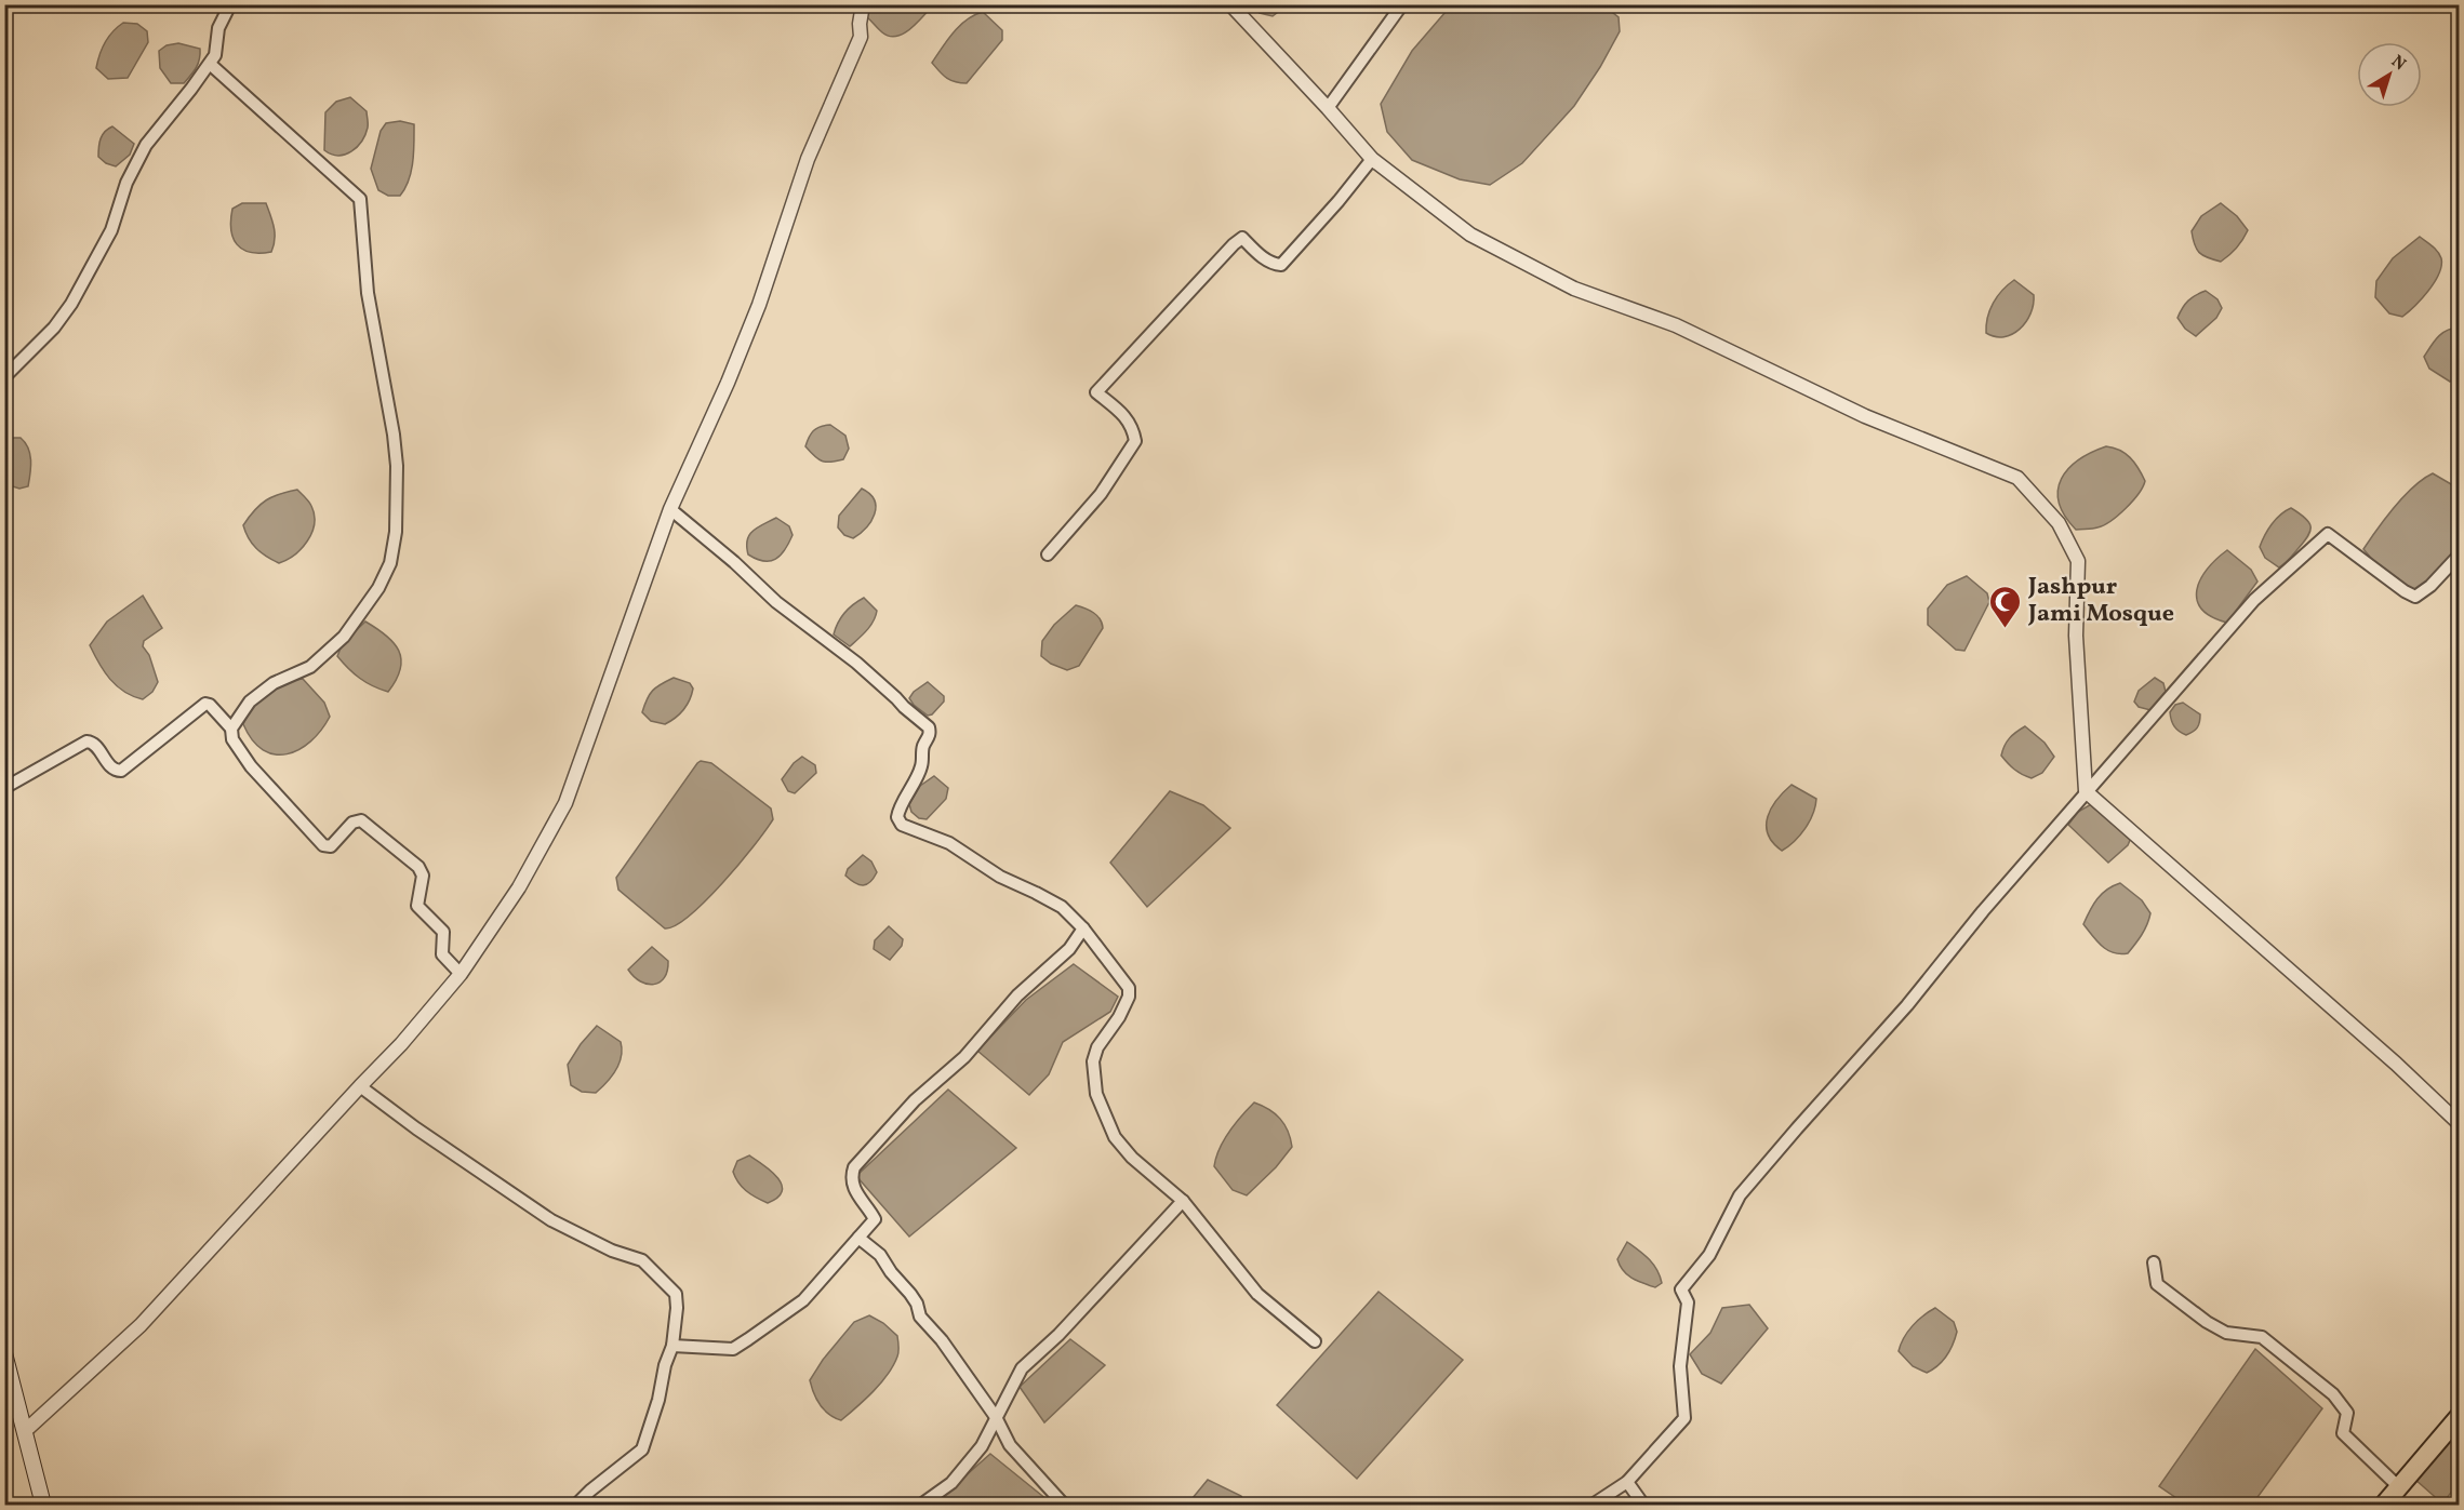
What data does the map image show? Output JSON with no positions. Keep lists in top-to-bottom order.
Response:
{
  "places": {
    "mosque": ["Jashpur Jami Mosque"]
  },
  "north": "top right"
}
